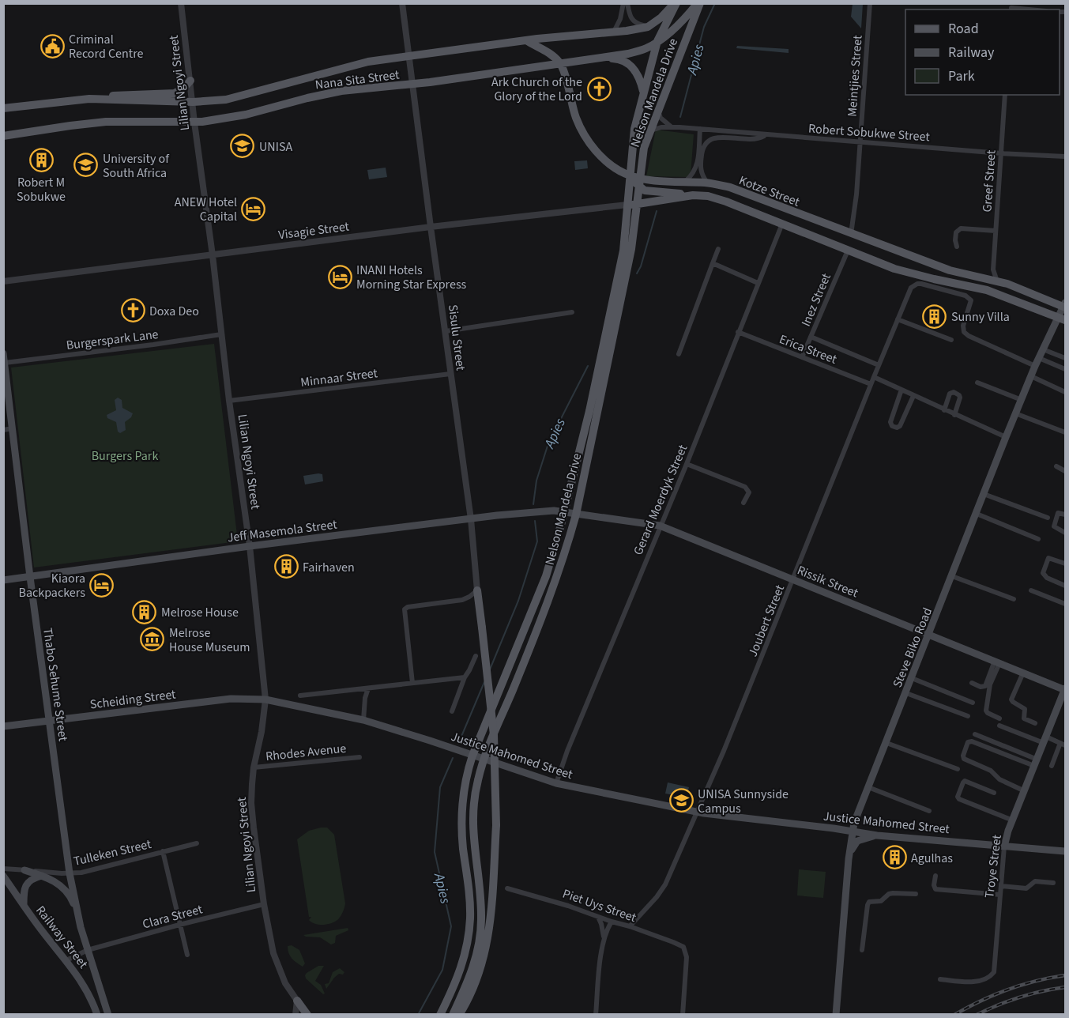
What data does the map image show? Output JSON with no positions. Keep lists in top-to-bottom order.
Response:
{
  "streets": {
    "main road": [
      "Nana Sita Street",
      "Nelson Mandela Drive",
      "Kotze Street",
      "Jeff Masemola Street",
      "Rissik Street",
      "Steve Biko Road",
      "Thabo Sehume Street",
      "Scheiding Street",
      "Justice Mahomed Street",
      "Troye Street",
      "Railway Street"
    ],
    "street": [
      "Meintjies Street",
      "Lilian Ngoyi Street",
      "Robert Sobukwe Street",
      "Greef Street",
      "Visagie Street",
      "Inez Street",
      "Sisulu Street",
      "Burgerspark Lane",
      "Erica Street",
      "Minnaar Street",
      "Gerard Moerdyk Street",
      "Joubert Street",
      "Rhodes Avenue",
      "Tulleken Street",
      "Piet Uys Street",
      "Clara Street"
    ]
  },
  "crossings": [
    ["Meintjies Street", "Robert Sobukwe Street"],
    ["Meintjies Street", "Kotze Street"],
    ["Nana Sita Street", "Lilian Ngoyi Street"],
    ["Nana Sita Street", "Nelson Mandela Drive"],
    ["Nana Sita Street", "Kotze Street"],
    ["Nana Sita Street", "Sisulu Street"],
    ["Lilian Ngoyi Street", "Visagie Street"],
    ["Lilian Ngoyi Street", "Burgerspark Lane"],
    ["Lilian Ngoyi Street", "Minnaar Street"],
    ["Lilian Ngoyi Street", "Jeff Masemola Street"],
    ["Lilian Ngoyi Street", "Scheiding Street"],
    ["Lilian Ngoyi Street", "Rhodes Avenue"],
    ["Lilian Ngoyi Street", "Justice Mahomed Street"],
    ["Lilian Ngoyi Street", "Clara Street"],
    ["Nelson Mandela Drive", "Robert Sobukwe Street"],
    ["Nelson Mandela Drive", "Kotze Street"],
    ["Nelson Mandela Drive", "Visagie Street"],
    ["Nelson Mandela Drive", "Jeff Masemola Street"],
    ["Nelson Mandela Drive", "Rissik Street"],
    ["Nelson Mandela Drive", "Justice Mahomed Street"],
    ["Robert Sobukwe Street", "Greef Street"],
    ["Greef Street", "Kotze Street"],
    ["Kotze Street", "Visagie Street"],
    ["Kotze Street", "Inez Street"],
    ["Kotze Street", "Gerard Moerdyk Street"],
    ["Kotze Street", "Steve Biko Road"],
    ["Visagie Street", "Sisulu Street"],
    ["Inez Street", "Erica Street"],
    ["Sisulu Street", "Minnaar Street"],
    ["Sisulu Street", "Jeff Masemola Street"],
    ["Burgerspark Lane", "Thabo Sehume Street"],
    ["Erica Street", "Gerard Moerdyk Street"],
    ["Erica Street", "Joubert Street"],
    ["Gerard Moerdyk Street", "Rissik Street"],
    ["Gerard Moerdyk Street", "Justice Mahomed Street"],
    ["Jeff Masemola Street", "Rissik Street"],
    ["Jeff Masemola Street", "Thabo Sehume Street"],
    ["Rissik Street", "Joubert Street"],
    ["Rissik Street", "Steve Biko Road"],
    ["Rissik Street", "Troye Street"],
    ["Joubert Street", "Steve Biko Road"],
    ["Joubert Street", "Justice Mahomed Street"],
    ["Joubert Street", "Piet Uys Street"],
    ["Steve Biko Road", "Justice Mahomed Street"],
    ["Thabo Sehume Street", "Scheiding Street"],
    ["Thabo Sehume Street", "Tulleken Street"],
    ["Thabo Sehume Street", "Clara Street"],
    ["Scheiding Street", "Justice Mahomed Street"],
    ["Justice Mahomed Street", "Troye Street"],
    ["Clara Street", "Railway Street"]
  ],
  "water": ["Apies"],
  "parks": ["Burgers Park"],
  "places": {
    "public building": ["Criminal Record Centre"],
    "church": ["Ark Church of the Glory of the Lord", "Doxa Deo"],
    "school or university": ["UNISA", "University of South Africa", "UNISA Sunnyside Campus"],
    "building": [
      "Robert M Sobukwe",
      "Sunny Villa",
      "Fairhaven",
      "Melrose House",
      "Agulhas"
    ],
    "hotel": ["ANEW Hotel Capital", "INANI Hotels Morning Star Express", "Kiaora Backpackers"],
    "museum": ["Melrose House Museum"]
  },
  "legend": ["Road", "Railway", "Park"]
}
